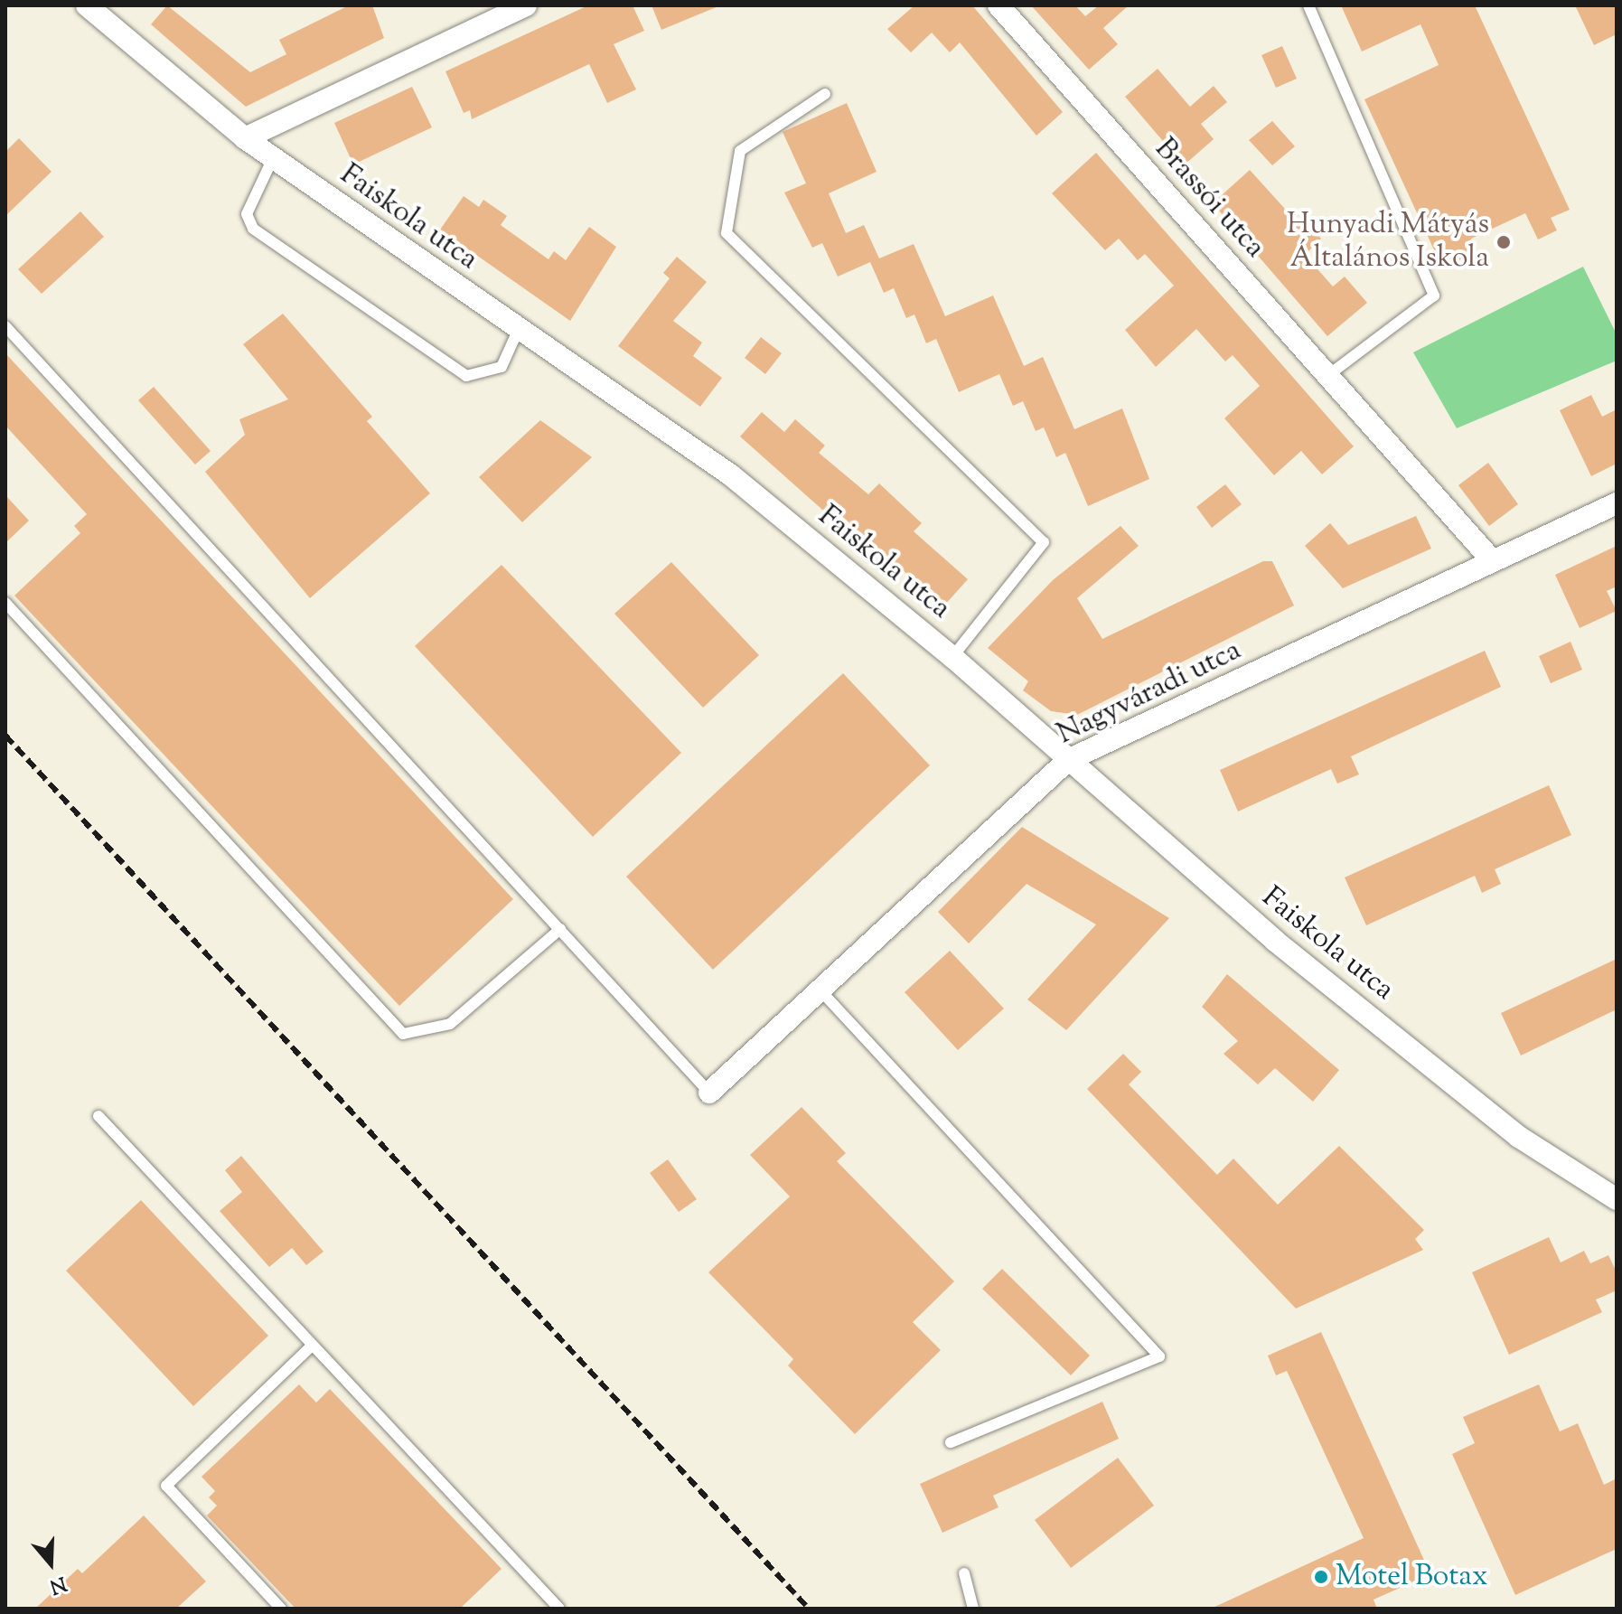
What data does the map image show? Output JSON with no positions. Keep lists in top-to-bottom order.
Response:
{
  "streets": {
    "street": ["Brassói utca", "Faiskola utca", "Nagyváradi utca"]
  },
  "crossings": [
    ["Brassói utca", "Nagyváradi utca"],
    ["Faiskola utca", "Nagyváradi utca"]
  ],
  "places": ["Hunyadi Mátyás Általános Iskola", "Motel Botax"],
  "north": "bottom"
}
